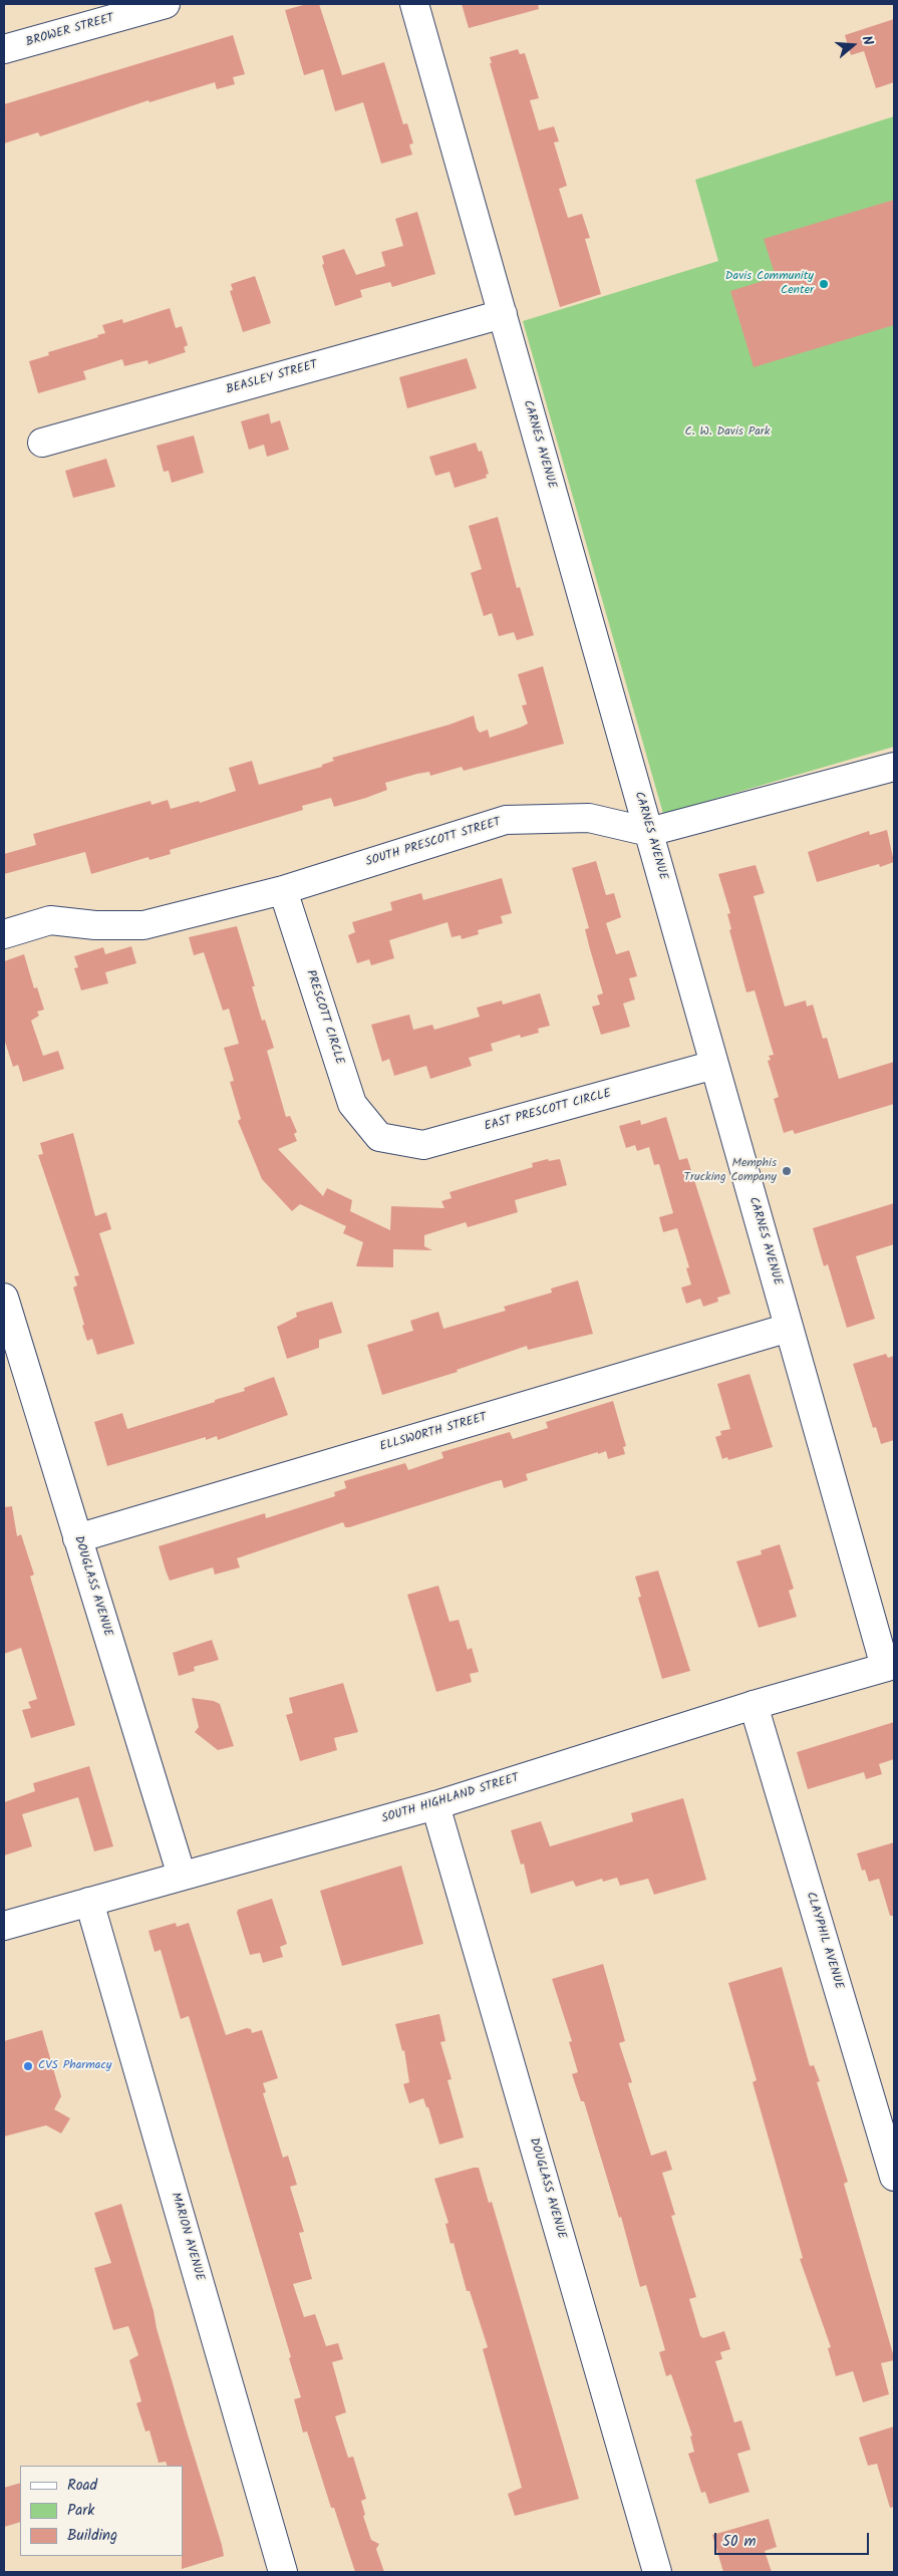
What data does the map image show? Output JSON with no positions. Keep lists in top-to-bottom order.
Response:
{
  "streets": {
    "street": [
      "BROWER STREET",
      "BEASLEY STREET",
      "CARNES AVENUE",
      "SOUTH PRESCOTT STREET",
      "PRESCOTT CIRCLE",
      "EAST PRESCOTT CIRCLE",
      "ELLSWORTH STREET",
      "DOUGLASS AVENUE",
      "SOUTH HIGHLAND STREET",
      "CLAYPHIL AVENUE",
      "MARION AVENUE"
    ]
  },
  "crossings": [
    ["BEASLEY STREET", "CARNES AVENUE"],
    ["CARNES AVENUE", "SOUTH PRESCOTT STREET"],
    ["CARNES AVENUE", "EAST PRESCOTT CIRCLE"],
    ["CARNES AVENUE", "ELLSWORTH STREET"],
    ["CARNES AVENUE", "SOUTH HIGHLAND STREET"],
    ["SOUTH PRESCOTT STREET", "PRESCOTT CIRCLE"],
    ["PRESCOTT CIRCLE", "EAST PRESCOTT CIRCLE"],
    ["ELLSWORTH STREET", "DOUGLASS AVENUE"],
    ["DOUGLASS AVENUE", "SOUTH HIGHLAND STREET"],
    ["SOUTH HIGHLAND STREET", "CLAYPHIL AVENUE"],
    ["SOUTH HIGHLAND STREET", "MARION AVENUE"]
  ],
  "parks": ["C. W. Davis Park"],
  "places": ["Davis Community Center", "Memphis Trucking Company", "CVS Pharmacy"],
  "legend": ["Road", "Park", "Building"],
  "scale_bar": "50 m",
  "north": "right"
}
